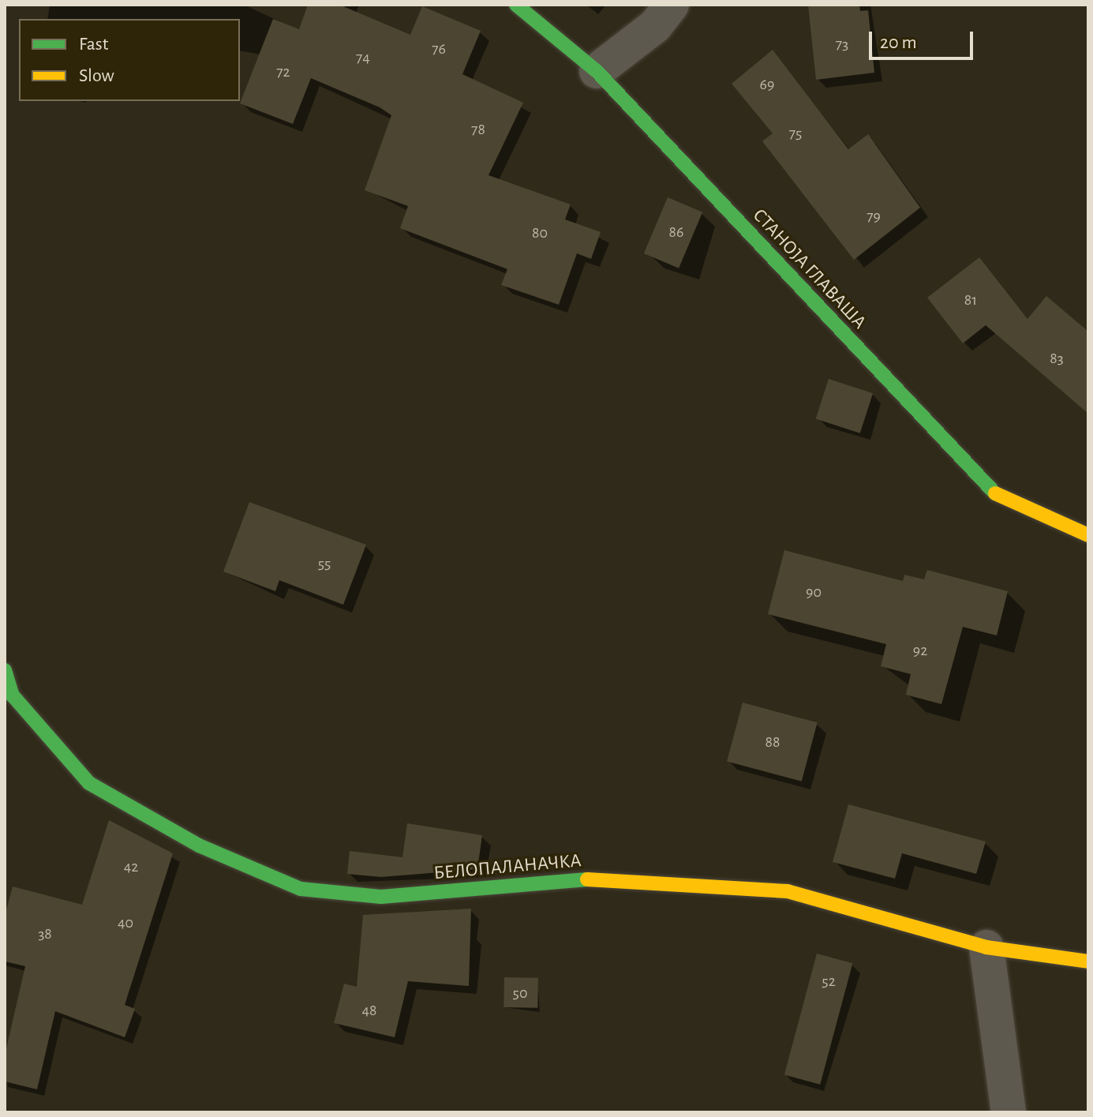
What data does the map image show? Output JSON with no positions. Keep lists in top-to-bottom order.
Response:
{
  "streets": {
    "street": ["СТАНОЈА ГЛАВАША", "БЕЛОПАЛАНАЧКА"]
  },
  "house_numbers": [
    "73",
    "76",
    "74",
    "72",
    "69",
    "78",
    "75",
    "79",
    "86",
    "80",
    "81",
    "83",
    "55",
    "90",
    "92",
    "88",
    "42",
    "40",
    "38",
    "52",
    "50",
    "48"
  ],
  "legend": ["Fast", "Slow"],
  "scale_bar": "20 m"
}
